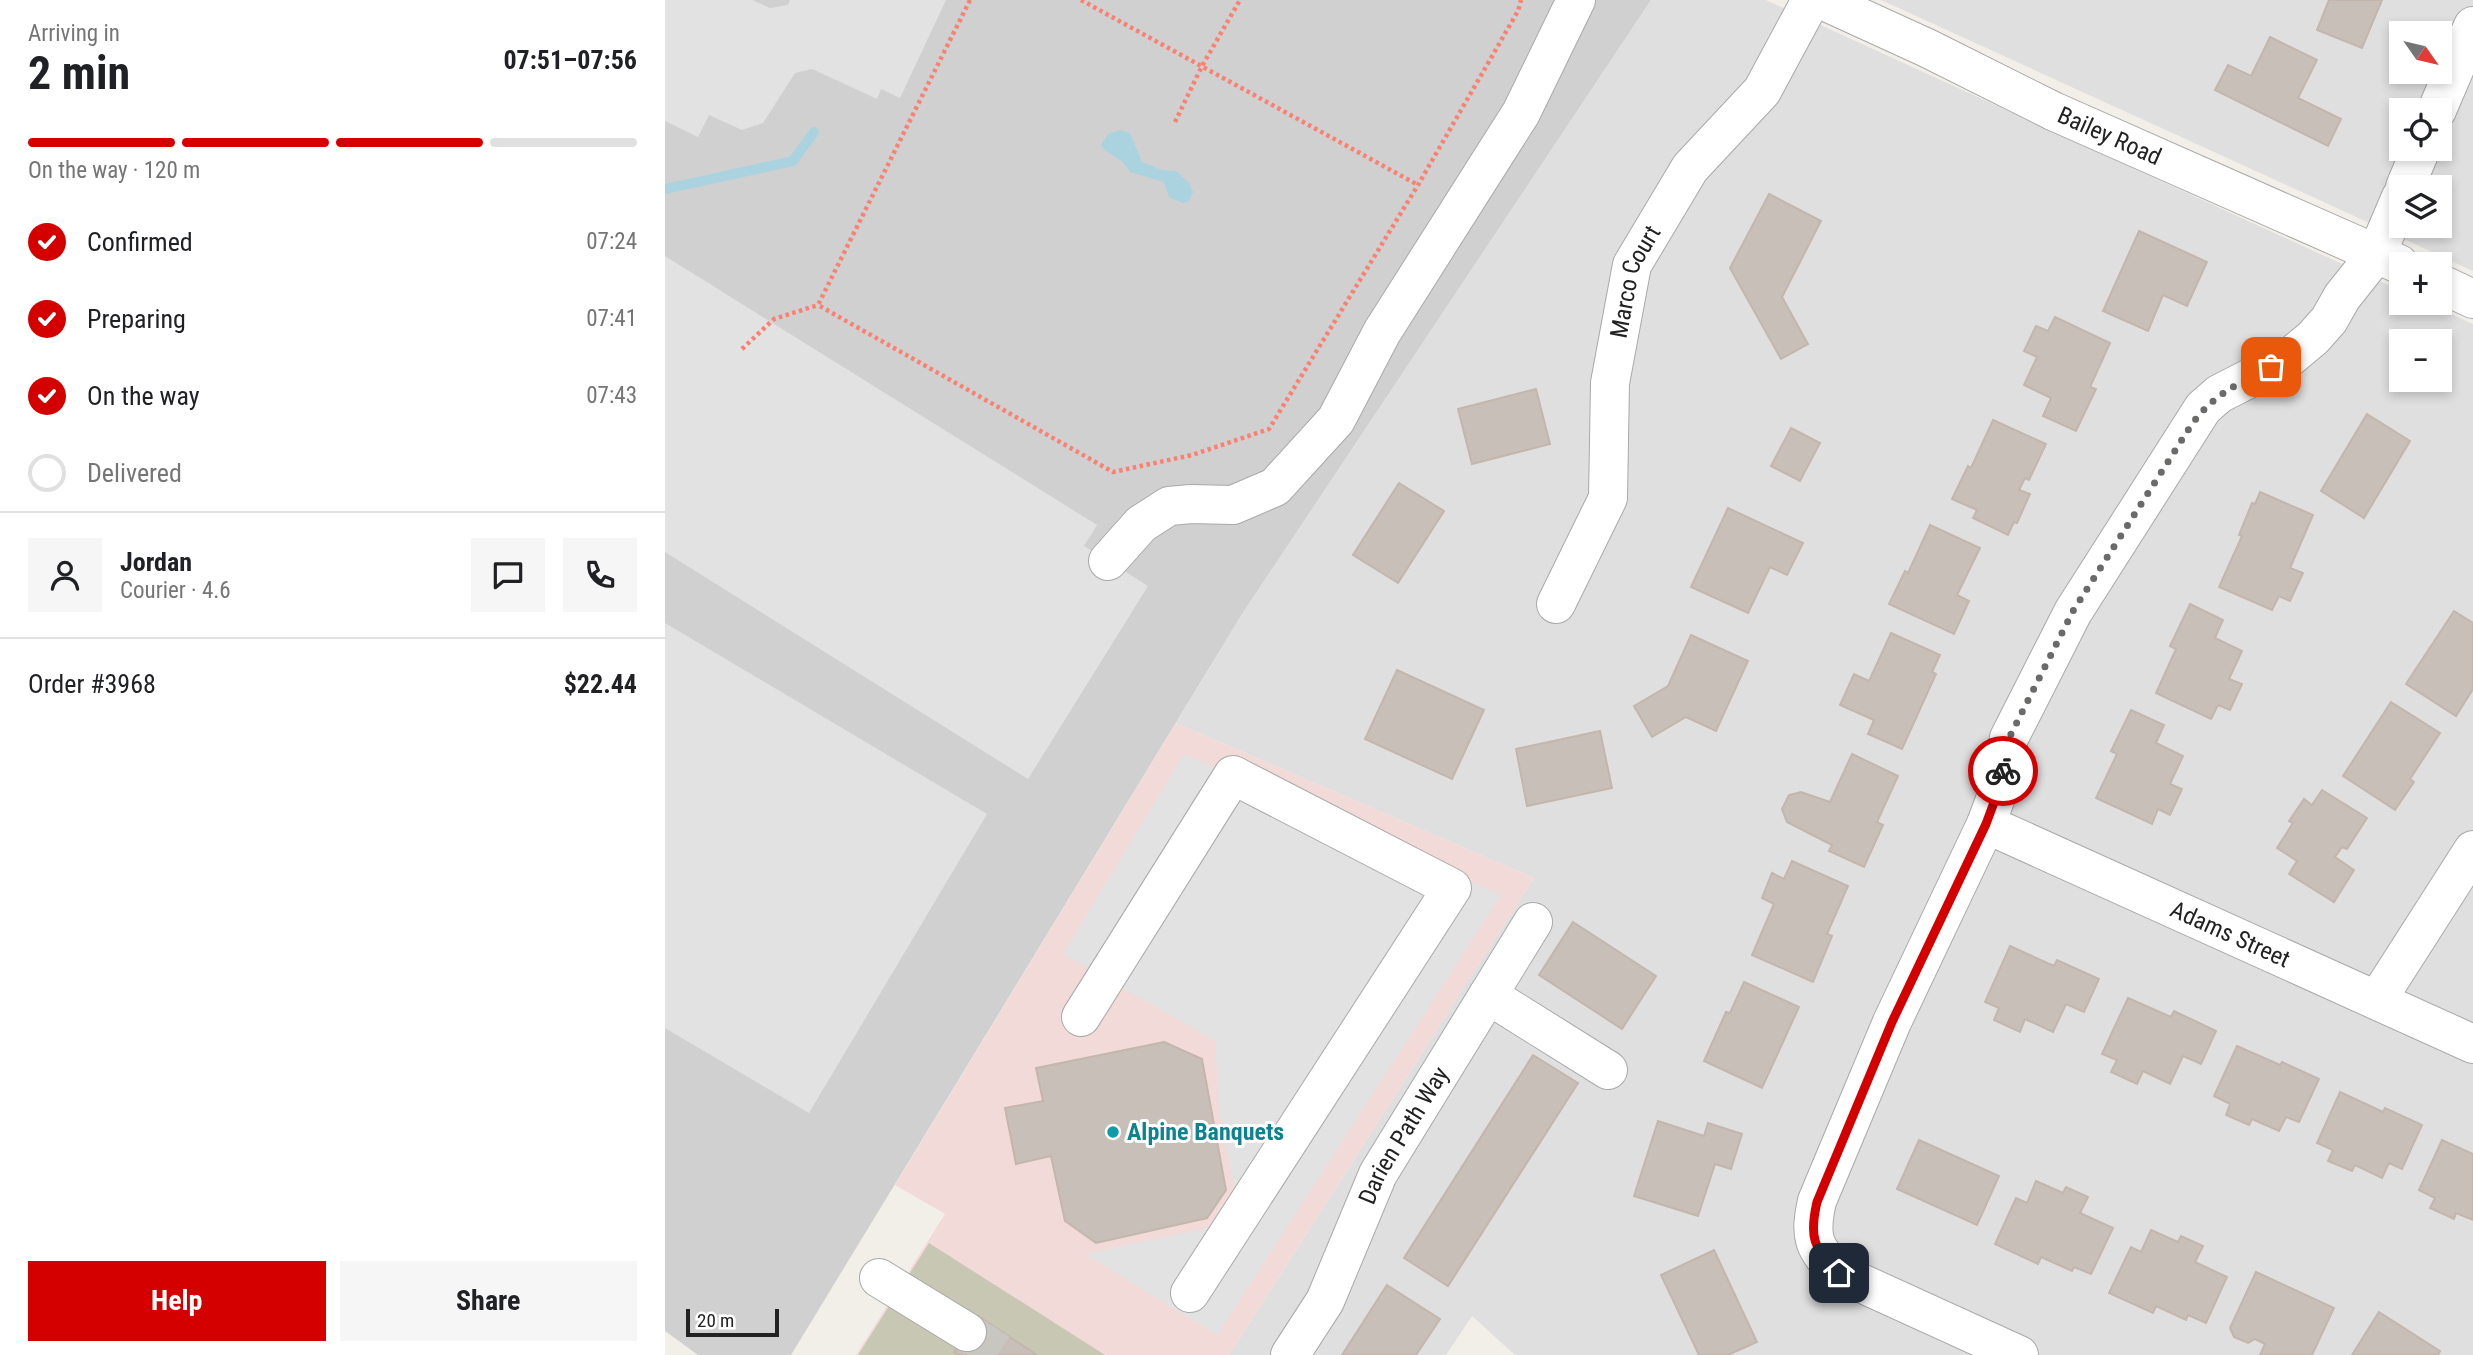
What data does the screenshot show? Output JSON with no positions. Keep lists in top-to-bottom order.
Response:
{
  "streets": {
    "street": [
      "Bailey Road",
      "Marco Court",
      "Adams Street",
      "Darien Path Way"
    ]
  },
  "places": ["Alpine Banquets"],
  "scale_bar": "20 m",
  "north": "bottom right",
  "page": {
    "heading": ["2 min", "Arriving in", "07:51–07:56"],
    "panel": [
      "Jordan",
      "Courier · 4.6",
      "Order #3968",
      "$22.44"
    ],
    "map_buttons": ["+", "−"],
    "bar": "On the way · 120 m",
    "list": [
      ["Confirmed", "07:24"],
      ["Preparing", "07:41"],
      ["On the way", "07:43"],
      "Delivered"
    ],
    "buttons": ["Help", "Share"],
    "scale": "20 m"
  }
}
